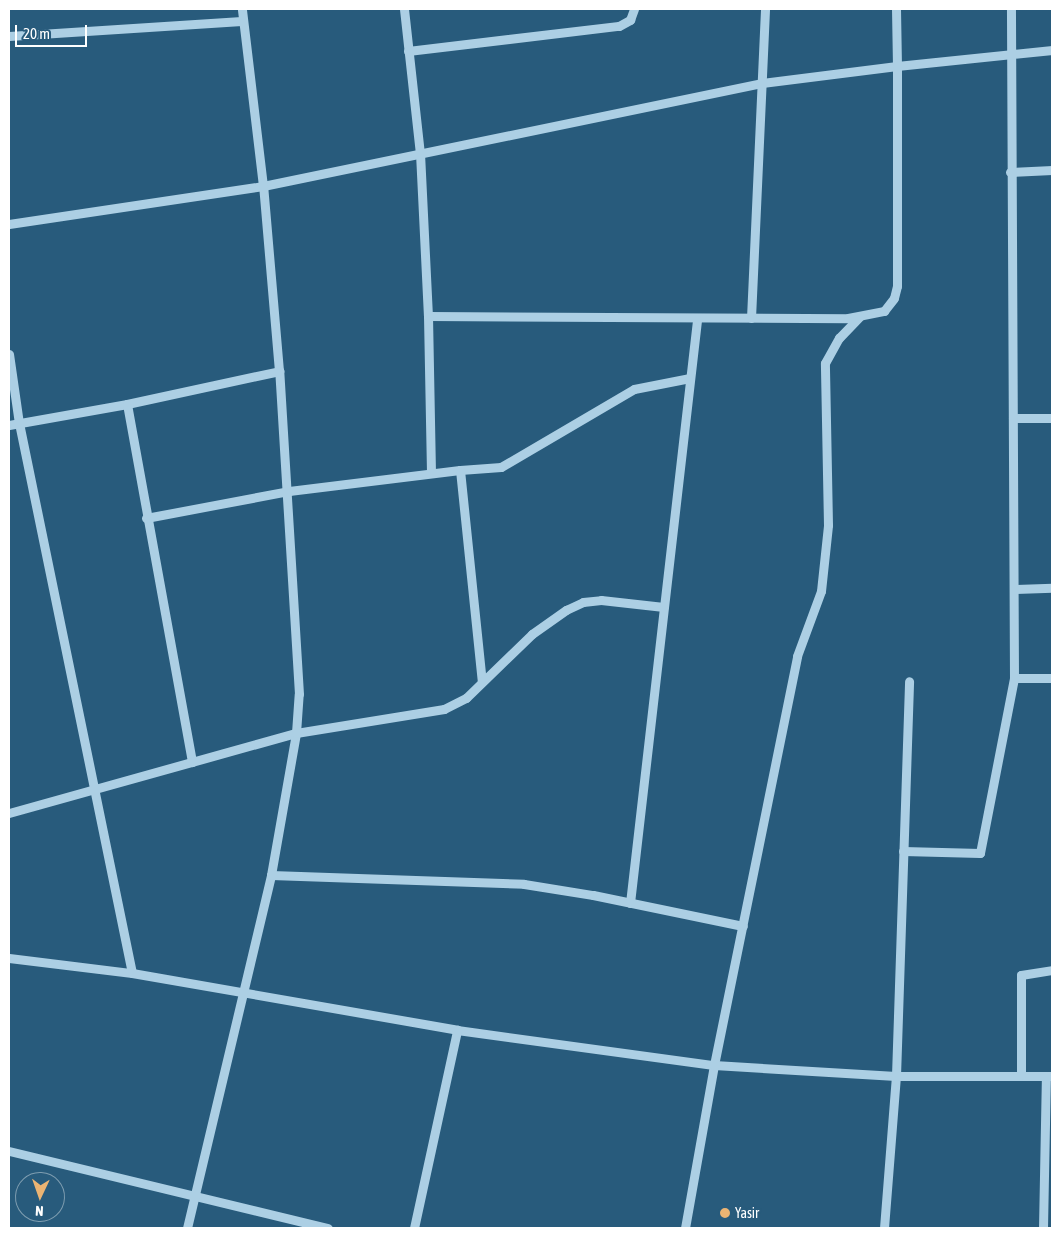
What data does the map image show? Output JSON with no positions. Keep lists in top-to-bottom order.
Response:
{
  "places": ["Yasir"],
  "scale_bar": "20 m",
  "north": "bottom"
}
